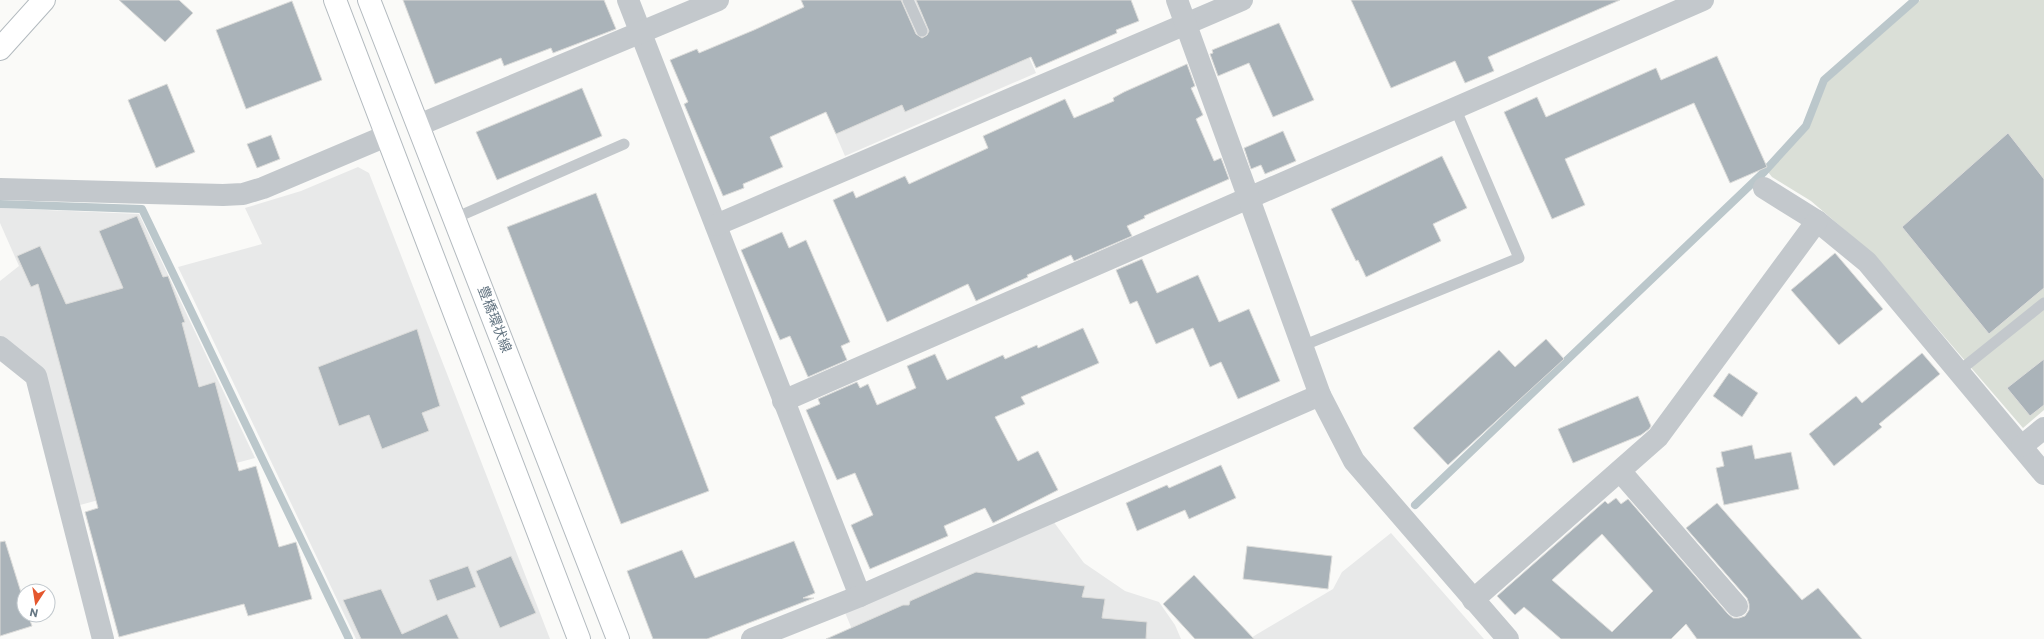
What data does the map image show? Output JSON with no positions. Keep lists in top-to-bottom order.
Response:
{
  "streets": {
    "main road": ["豊橋環状線"]
  },
  "north": "bottom"
}
